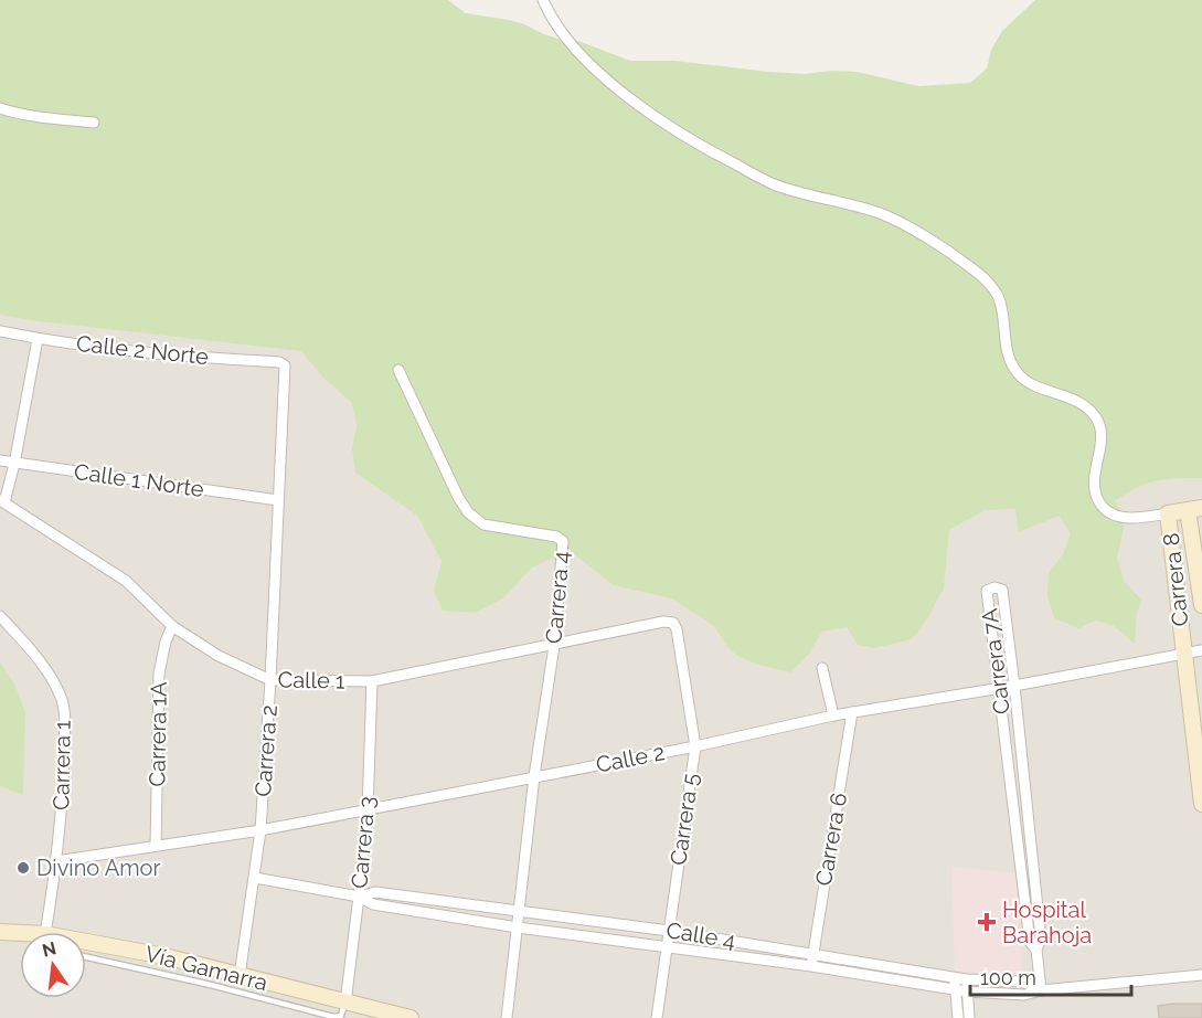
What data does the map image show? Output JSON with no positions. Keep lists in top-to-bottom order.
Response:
{
  "streets": {
    "street": [
      "Calle 2 Norte",
      "Calle 1 Norte",
      "Carrera 8",
      "Carrera 4",
      "Carrera 7A",
      "Calle 1",
      "Carrera 1A",
      "Carrera 2",
      "Calle 2",
      "Carrera 1",
      "Carrera 5",
      "Carrera 6",
      "Carrera 3",
      "Calle 4",
      "Vía Gamarra"
    ]
  },
  "crossings": [
    ["Calle 2 Norte", "Carrera 2"],
    ["Calle 1 Norte", "Carrera 2"],
    ["Carrera 8", "Calle 2"],
    ["Carrera 4", "Calle 1"],
    ["Carrera 4", "Calle 2"],
    ["Carrera 4", "Calle 4"],
    ["Carrera 7A", "Calle 2"],
    ["Carrera 7A", "Calle 4"],
    ["Calle 1", "Carrera 1A"],
    ["Calle 1", "Carrera 2"],
    ["Calle 1", "Carrera 5"],
    ["Calle 1", "Carrera 3"],
    ["Carrera 1A", "Calle 2"],
    ["Carrera 2", "Calle 2"],
    ["Carrera 2", "Calle 4"],
    ["Carrera 2", "Vía Gamarra"],
    ["Calle 2", "Carrera 1"],
    ["Calle 2", "Carrera 5"],
    ["Calle 2", "Carrera 6"],
    ["Calle 2", "Carrera 3"],
    ["Carrera 5", "Calle 4"],
    ["Carrera 6", "Calle 4"],
    ["Carrera 3", "Calle 4"],
    ["Carrera 3", "Vía Gamarra"]
  ],
  "places": {
    "other": ["Divino Amor"],
    "health": ["Hospital Barahoja"]
  },
  "scale_bar": "100 m",
  "north": "top"
}
